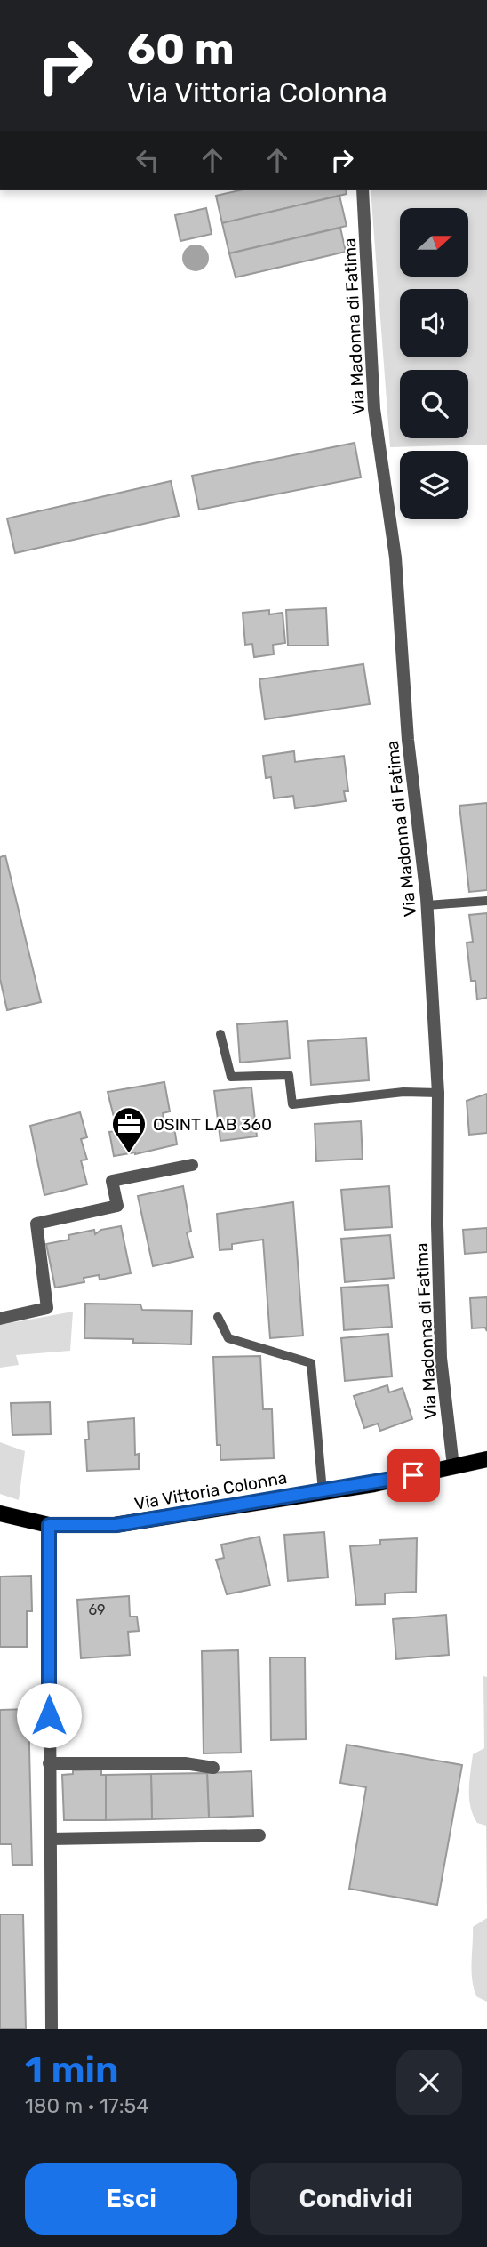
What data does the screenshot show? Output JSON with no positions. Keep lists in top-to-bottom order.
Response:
{
  "streets": {
    "main road": ["Via Vittoria Colonna"],
    "street": ["Via Madonna di Fatima"]
  },
  "crossings": [
    ["Via Madonna di Fatima", "Via Vittoria Colonna"]
  ],
  "places": {
    "office": ["OSINT LAB 360"]
  },
  "house_numbers": ["69"],
  "north": "right",
  "page": {
    "turn": ["60 m", "Via Vittoria Colonna"],
    "heading": ["1 min", "180 m · 17:54"],
    "buttons": ["Esci", "Condividi"]
  }
}
